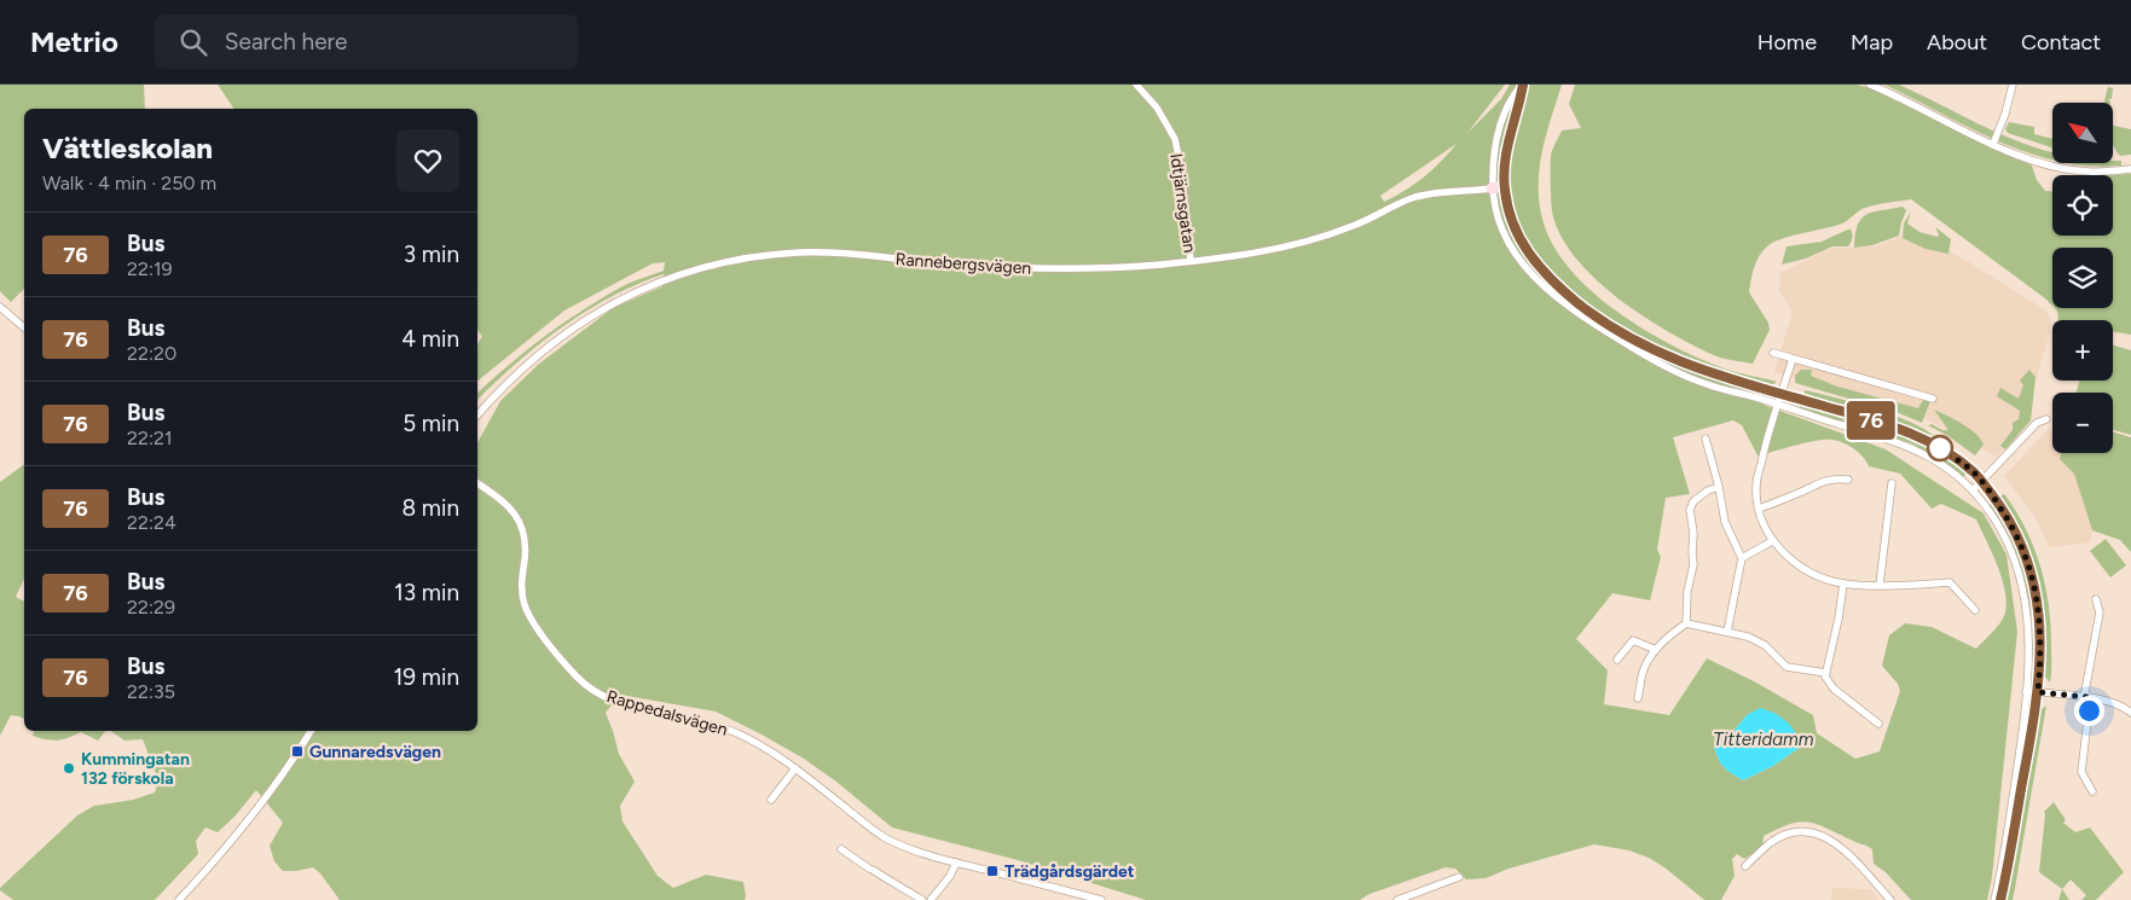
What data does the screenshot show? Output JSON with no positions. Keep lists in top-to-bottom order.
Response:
{
  "streets": {
    "street": ["Idtjärnsgatan", "Rannebergsvägen", "Rappedalsvägen"]
  },
  "crossings": [
    ["Idtjärnsgatan", "Rannebergsvägen"]
  ],
  "water": ["Titteridamm"],
  "places": {
    "transit": ["Gunnaredsvägen", "Trädgårdsgärdet"],
    "other": ["Kummingatan 132 förskola"]
  },
  "lines": ["bus line 76"],
  "north": "top left",
  "page": {
    "header": "Metrio",
    "search": "Search here",
    "nav": [
      "Home",
      "Map",
      "About",
      "Contact"
    ],
    "on_map": "76",
    "map_buttons": ["+", "−"],
    "heading": ["Vättleskolan", "Walk · 4 min · 250 m"],
    "list": [
      {
        "mark": "76",
        "name": "Bus",
        "note": "22:19",
        "value": "3 min"
      },
      {
        "mark": "76",
        "name": "Bus",
        "note": "22:20",
        "value": "4 min"
      },
      {
        "mark": "76",
        "name": "Bus",
        "note": "22:21",
        "value": "5 min"
      },
      {
        "mark": "76",
        "name": "Bus",
        "note": "22:24",
        "value": "8 min"
      },
      {
        "mark": "76",
        "name": "Bus",
        "note": "22:29",
        "value": "13 min"
      },
      {
        "mark": "76",
        "name": "Bus",
        "note": "22:35",
        "value": "19 min"
      }
    ]
  }
}
